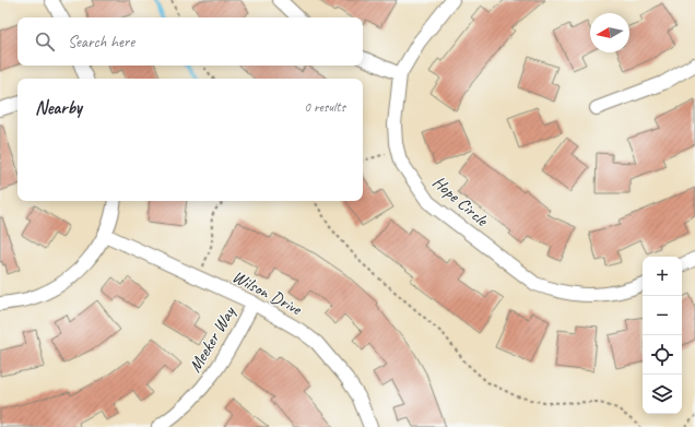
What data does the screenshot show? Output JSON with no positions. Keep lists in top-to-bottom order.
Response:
{
  "streets": {
    "street": ["Hope Circle", "Wilson Drive", "Meeker Way"]
  },
  "crossings": [
    ["Wilson Drive", "Meeker Way"]
  ],
  "north": "left",
  "page": {
    "search": "Search here",
    "heading": ["Nearby", "0 results"],
    "map_buttons": ["+", "−"]
  }
}
